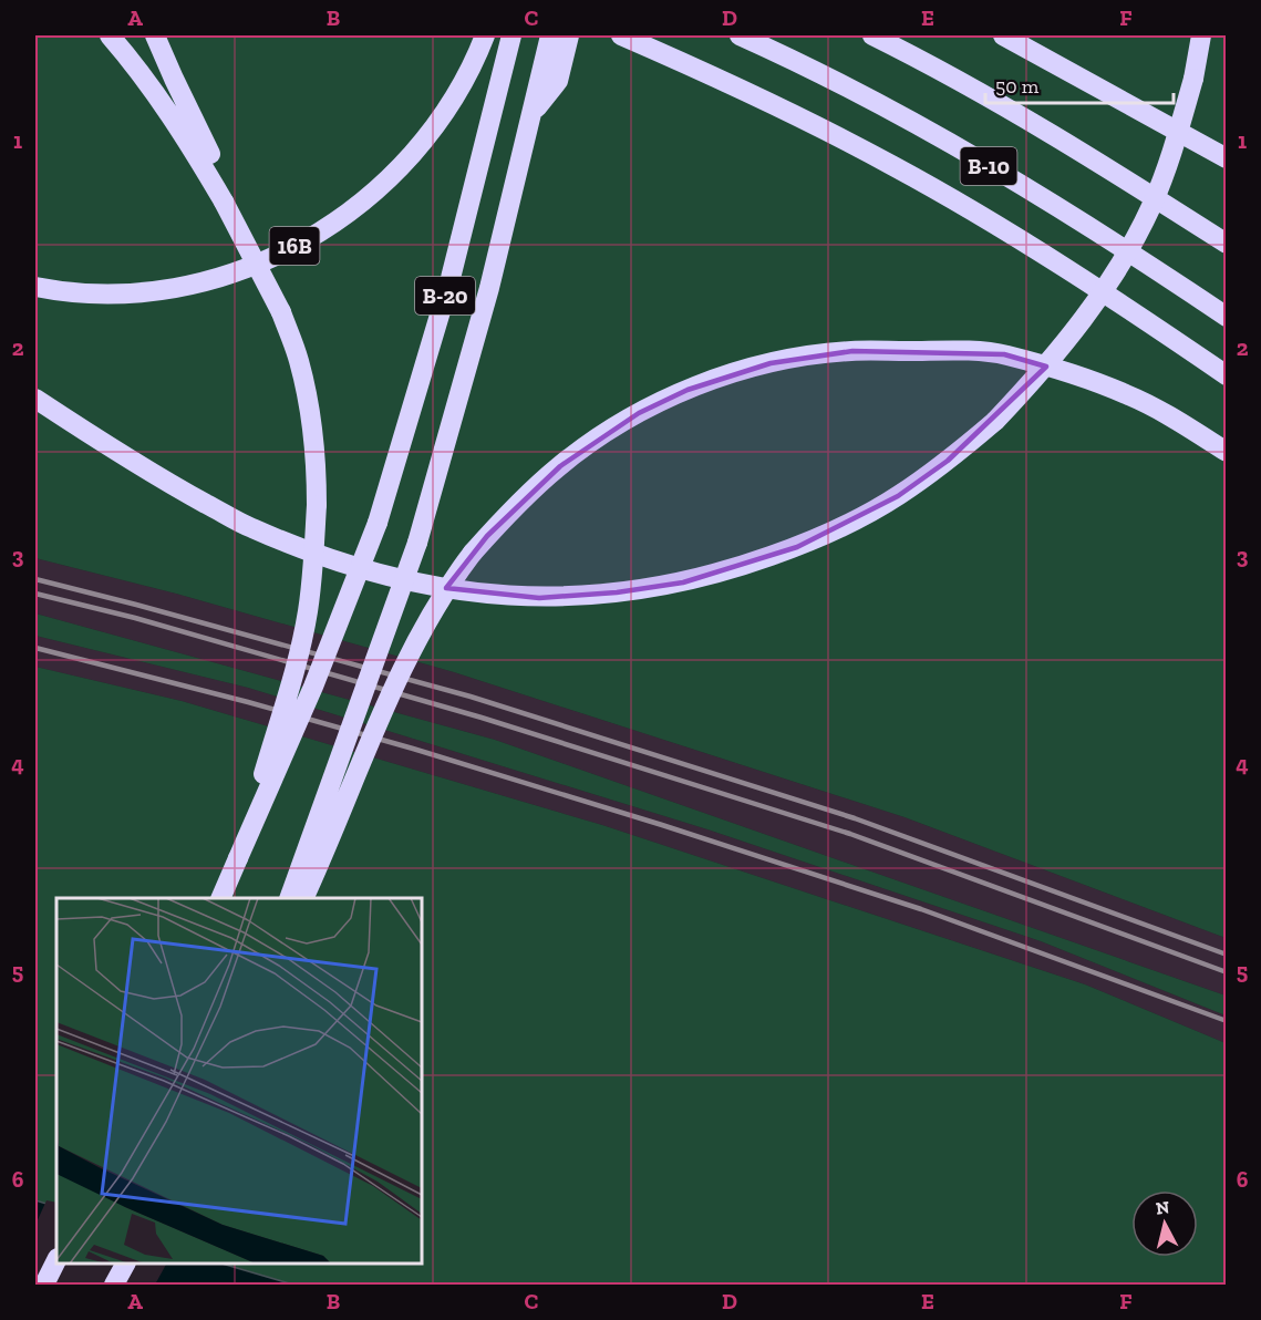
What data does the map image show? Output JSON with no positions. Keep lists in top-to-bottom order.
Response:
{
  "streets": {
    "highway": ["B-10", "16B", "B-20"]
  },
  "scale_bar": "50 m",
  "north": "top",
  "grid": {
    "columns": [
      "A",
      "B",
      "C",
      "D",
      "E",
      "F"
    ],
    "rows": [
      "1",
      "2",
      "3",
      "4",
      "5",
      "6"
    ]
  }
}
